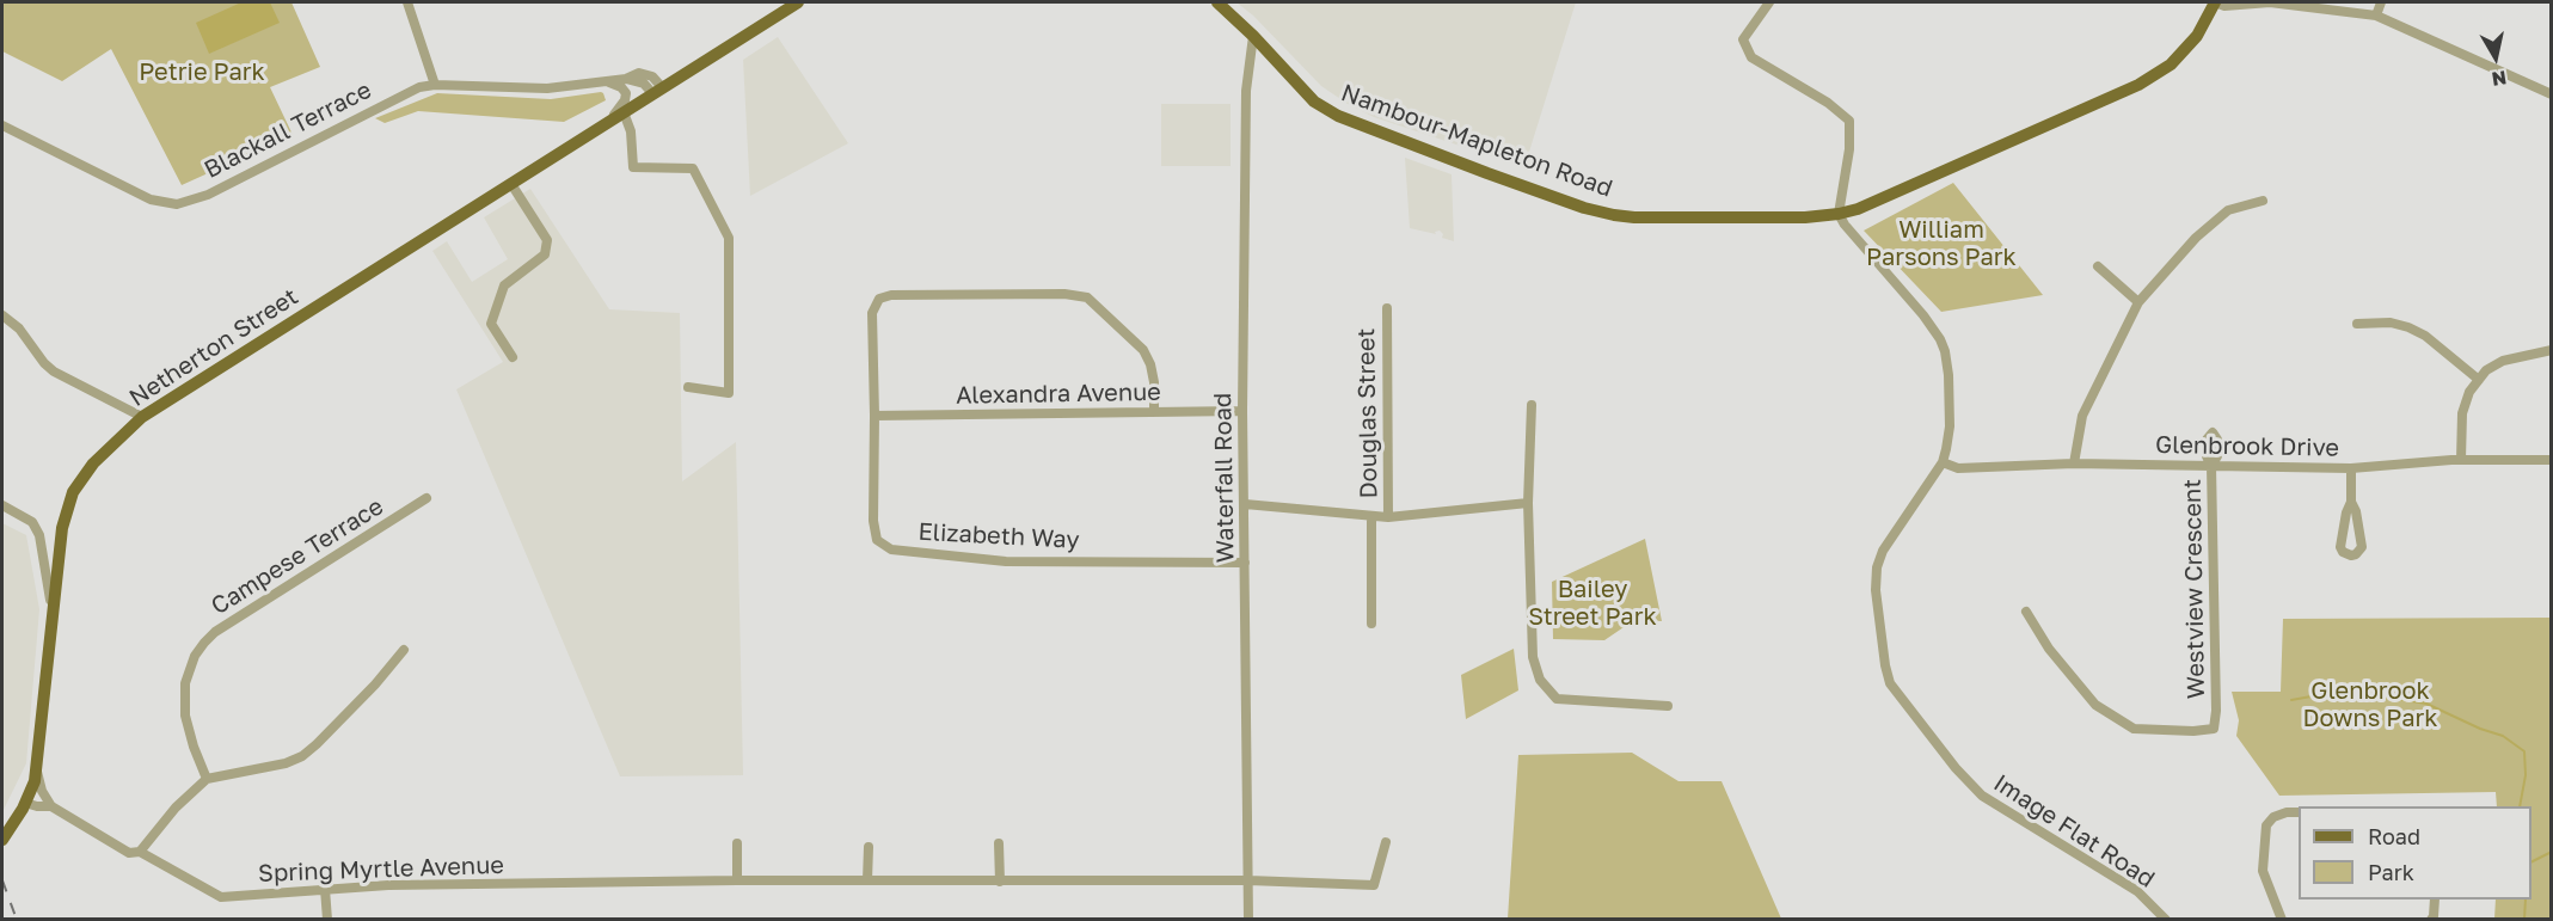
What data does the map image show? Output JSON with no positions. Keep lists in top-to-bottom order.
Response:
{
  "streets": {
    "main road": ["Nambour-Mapleton Road", "Netherton Street"],
    "street": [
      "Blackall Terrace",
      "Alexandra Avenue",
      "Douglas Street",
      "Glenbrook Drive",
      "Waterfall Road",
      "Elizabeth Way",
      "Campese Terrace",
      "Westview Crescent",
      "Image Flat Road",
      "Spring Myrtle Avenue"
    ]
  },
  "crossings": [
    ["Blackall Terrace", "Netherton Street"],
    ["Nambour-Mapleton Road", "Waterfall Road"],
    ["Nambour-Mapleton Road", "Image Flat Road"],
    ["Netherton Street", "Spring Myrtle Avenue"],
    ["Alexandra Avenue", "Waterfall Road"],
    ["Alexandra Avenue", "Elizabeth Way"],
    ["Glenbrook Drive", "Westview Crescent"],
    ["Glenbrook Drive", "Image Flat Road"],
    ["Waterfall Road", "Elizabeth Way"],
    ["Waterfall Road", "Spring Myrtle Avenue"]
  ],
  "parks": [
    "Petrie Park",
    "William Parsons Park",
    "Bailey Street Park",
    "Glenbrook Downs Park"
  ],
  "legend": ["Road", "Park"],
  "north": "bottom"
}
